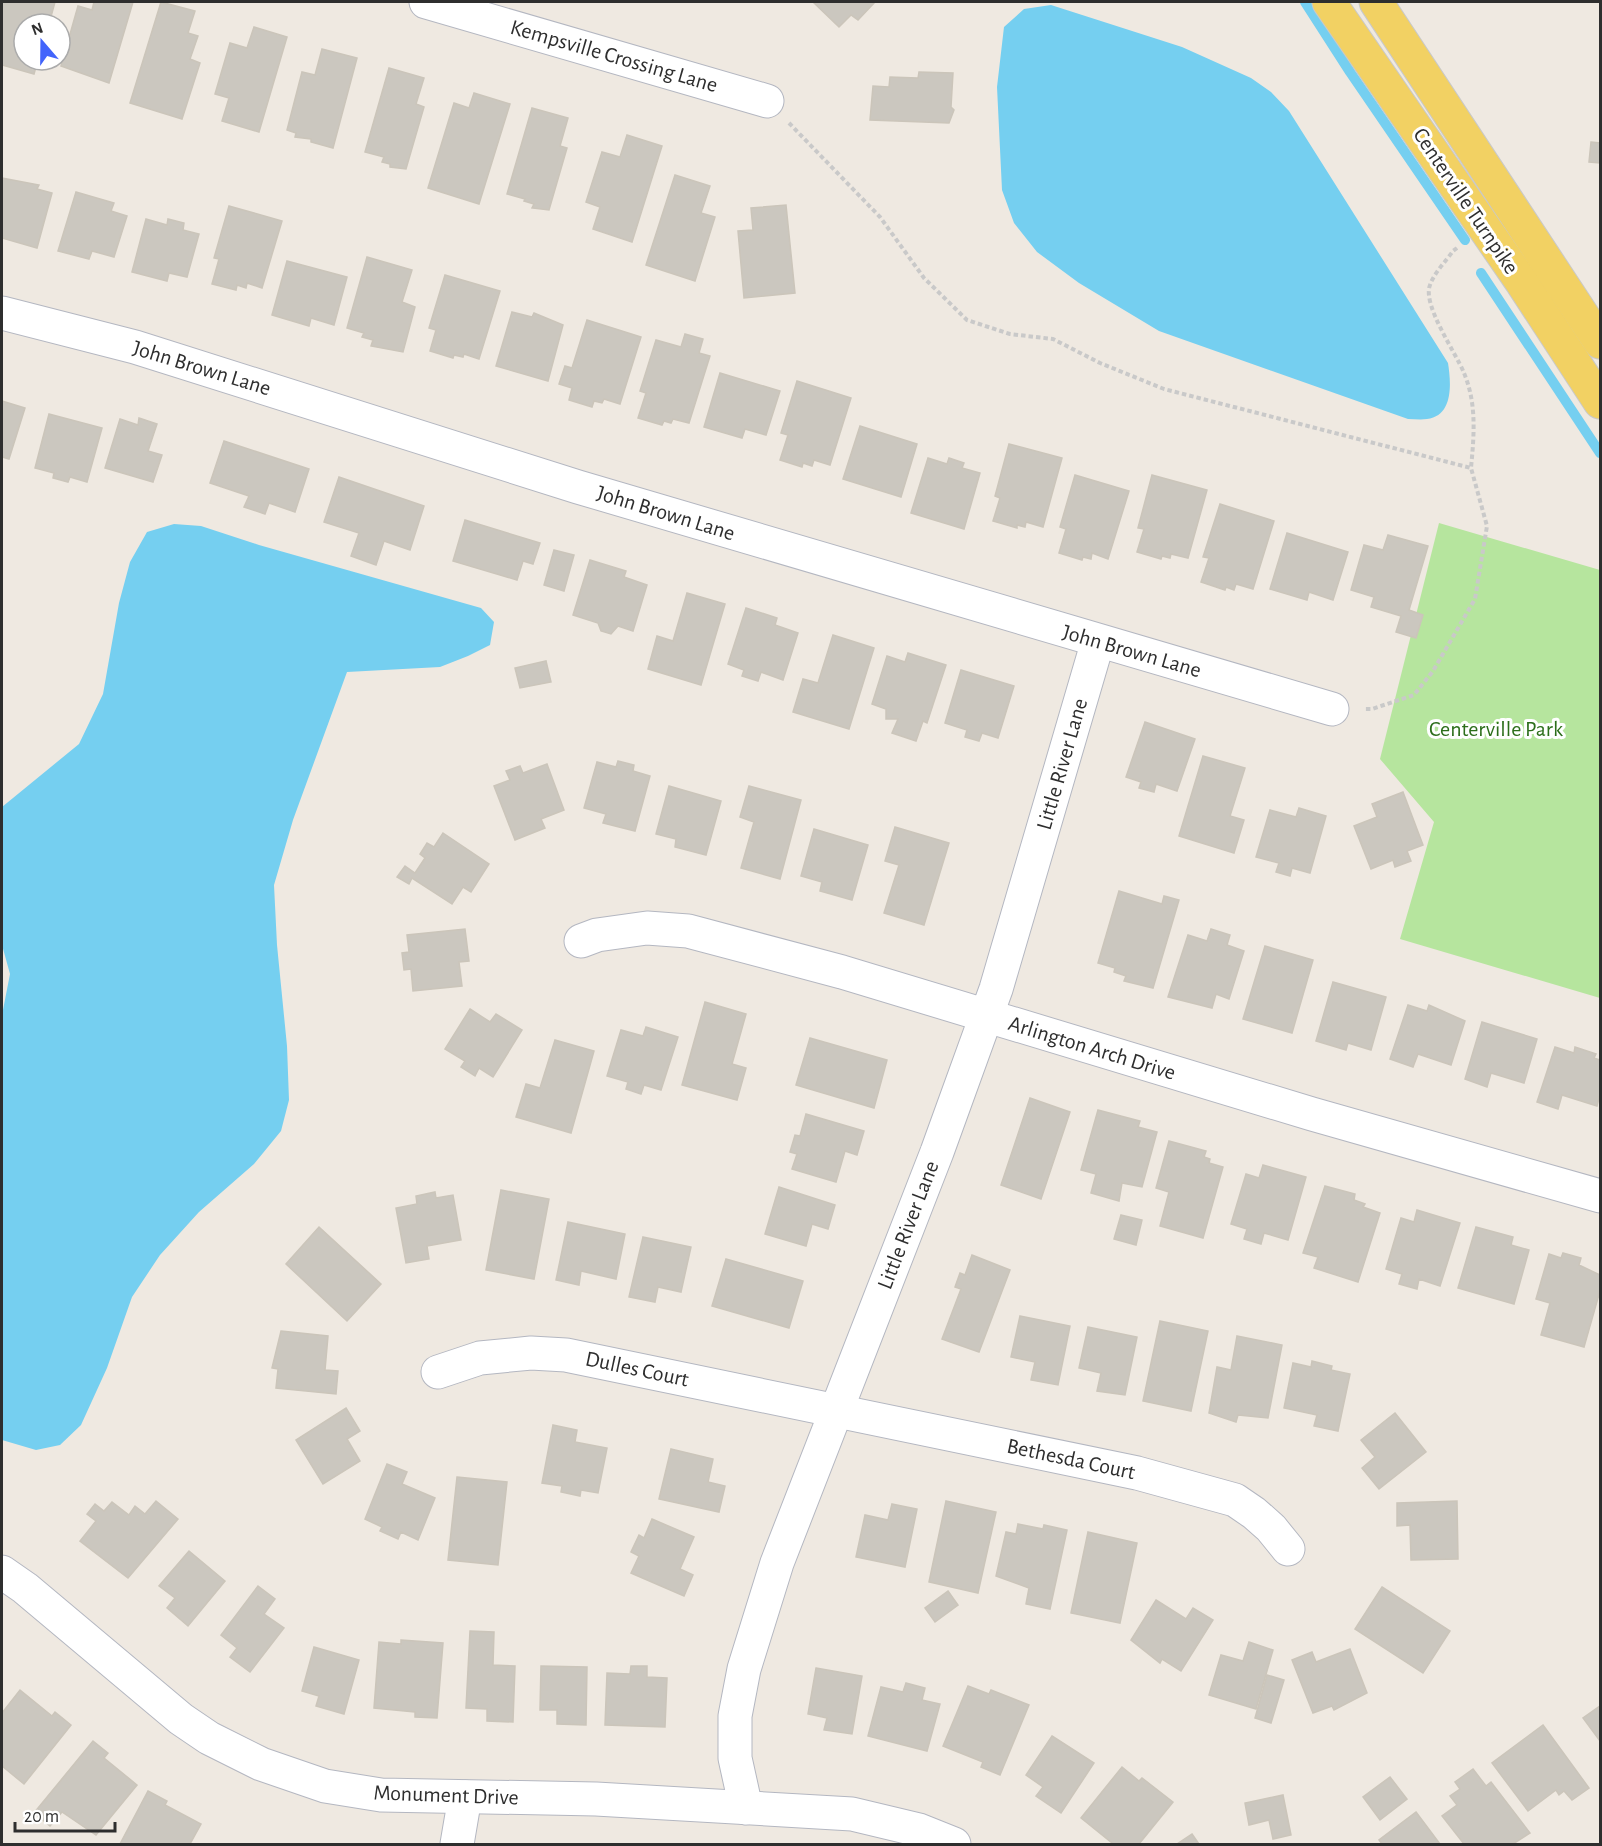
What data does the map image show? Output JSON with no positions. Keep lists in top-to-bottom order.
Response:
{
  "streets": {
    "main road": ["Centerville Turnpike"],
    "street": [
      "Kempsville Crossing Lane",
      "John Brown Lane",
      "Little River Lane",
      "Arlington Arch Drive",
      "Dulles Court",
      "Bethesda Court",
      "Monument Drive"
    ]
  },
  "crossings": [
    ["John Brown Lane", "Little River Lane"],
    ["Little River Lane", "Arlington Arch Drive"],
    ["Little River Lane", "Dulles Court"],
    ["Little River Lane", "Bethesda Court"],
    ["Little River Lane", "Monument Drive"],
    ["Dulles Court", "Bethesda Court"]
  ],
  "parks": ["Centerville Park"],
  "scale_bar": "20 m",
  "north": "top"
}
